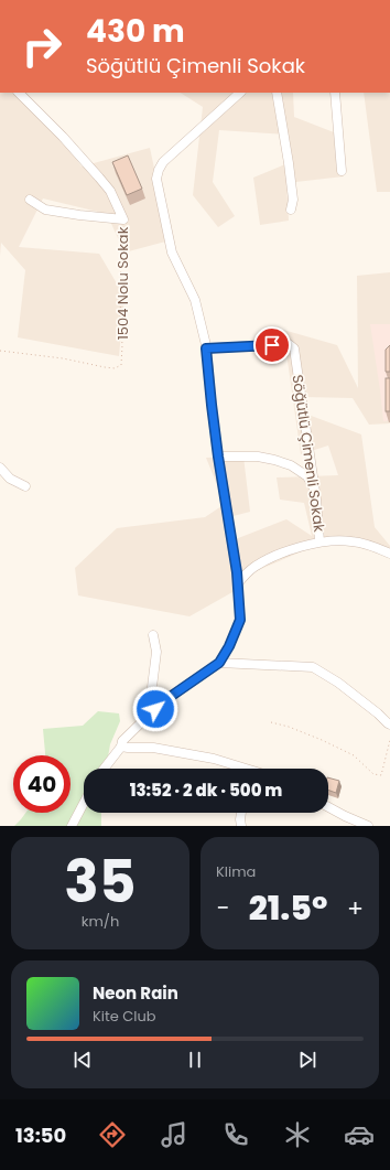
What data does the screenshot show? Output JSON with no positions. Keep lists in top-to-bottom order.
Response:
{
  "streets": {
    "street": ["1504 Nolu Sokak", "Söğütlü Çimenli Sokak"]
  },
  "page": {
    "turn": ["430 m", "Söğütlü Çimenli Sokak"],
    "limit": "40",
    "trip": "13:52 · 2 dk · 500 m",
    "tile": [
      ["35", "km/h"],
      "Klima"
    ],
    "heat": ["−", "21.5°", "+"],
    "song": ["Neon Rain", "Kite Club"],
    "tabs": "13:50"
  }
}
